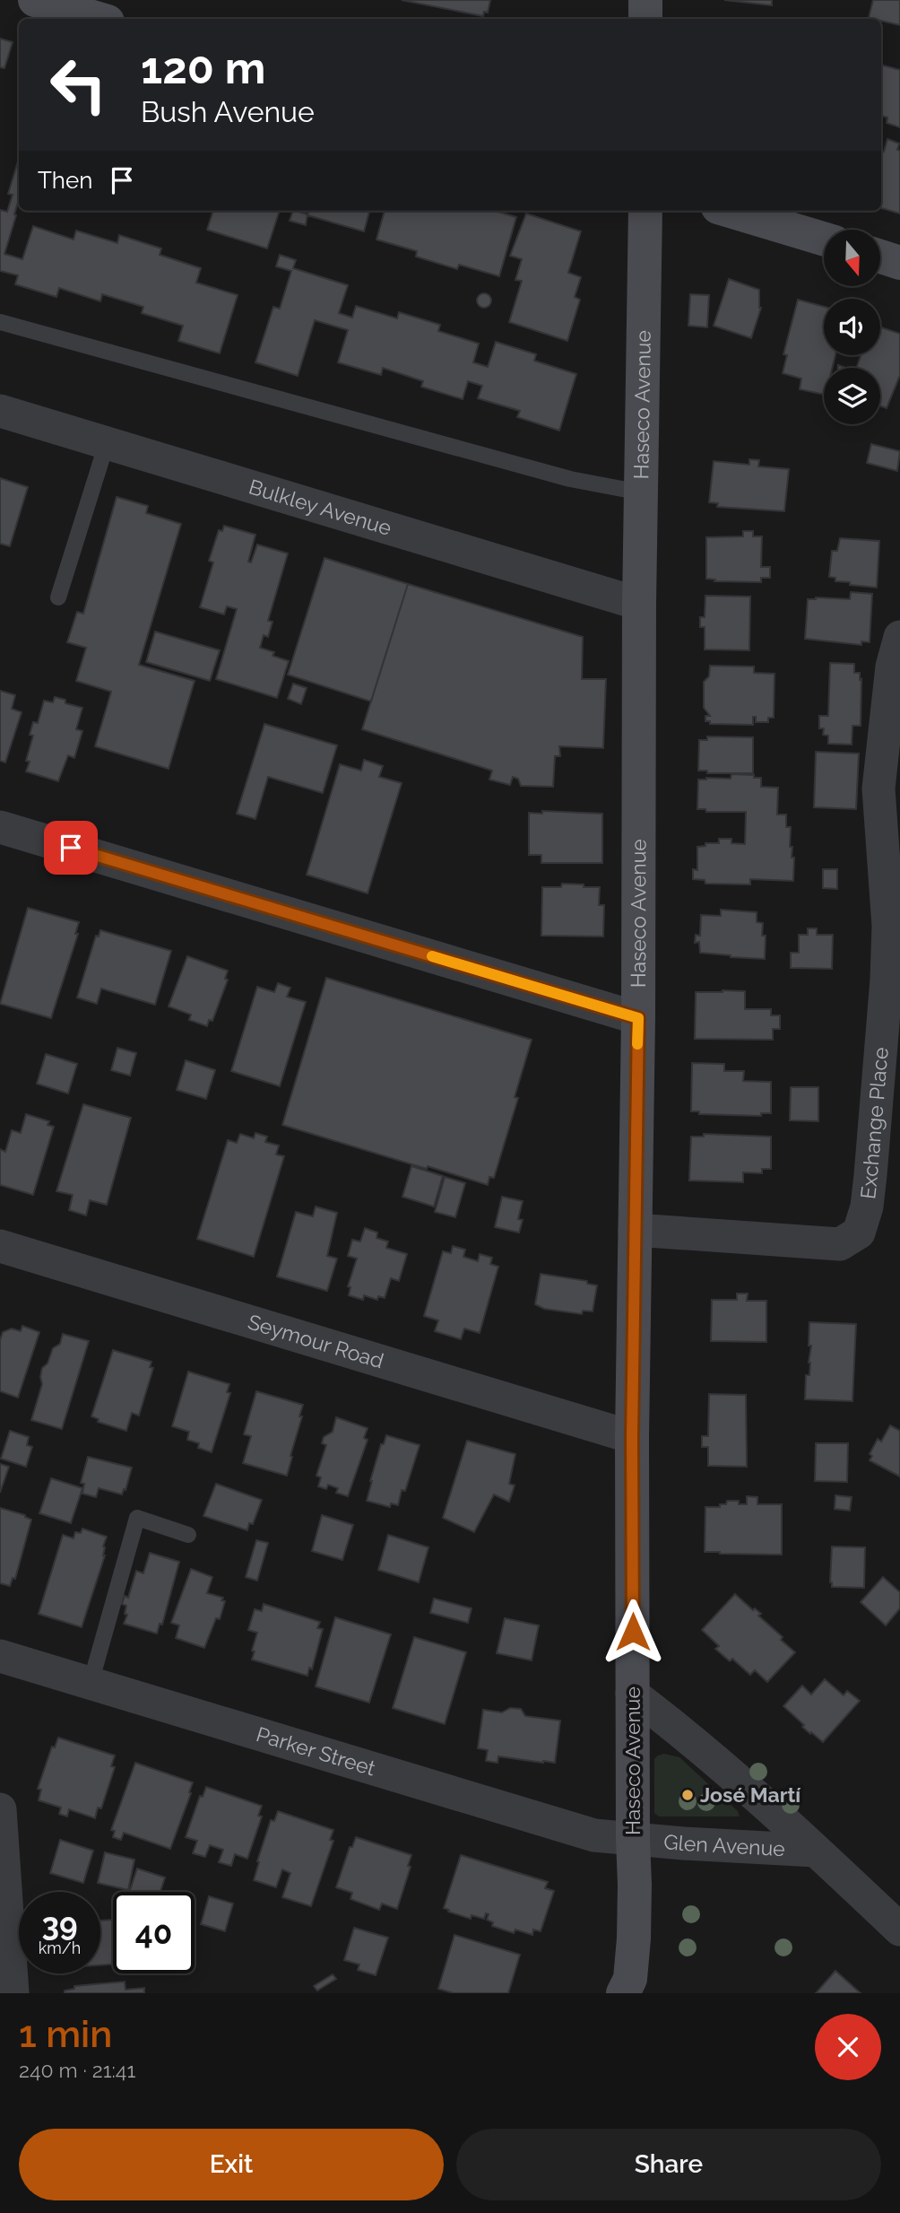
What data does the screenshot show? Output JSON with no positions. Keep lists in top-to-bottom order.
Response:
{
  "streets": {
    "street": [
      "Haseco Avenue",
      "Bulkley Avenue",
      "Exchange Place",
      "Seymour Road",
      "Parker Street",
      "Glen Avenue"
    ]
  },
  "crossings": [
    ["Haseco Avenue", "Bulkley Avenue"],
    ["Haseco Avenue", "Exchange Place"],
    ["Haseco Avenue", "Seymour Road"],
    ["Haseco Avenue", "Parker Street"],
    ["Haseco Avenue", "Glen Avenue"],
    ["Parker Street", "Glen Avenue"]
  ],
  "places": ["José Martí"],
  "north": "bottom",
  "page": {
    "turn": ["120 m", "Bush Avenue"],
    "then": "Then",
    "speed": "39 km/h",
    "limit": "40",
    "heading": ["1 min", "240 m · 21:41"],
    "buttons": ["Exit", "Share"]
  }
}
